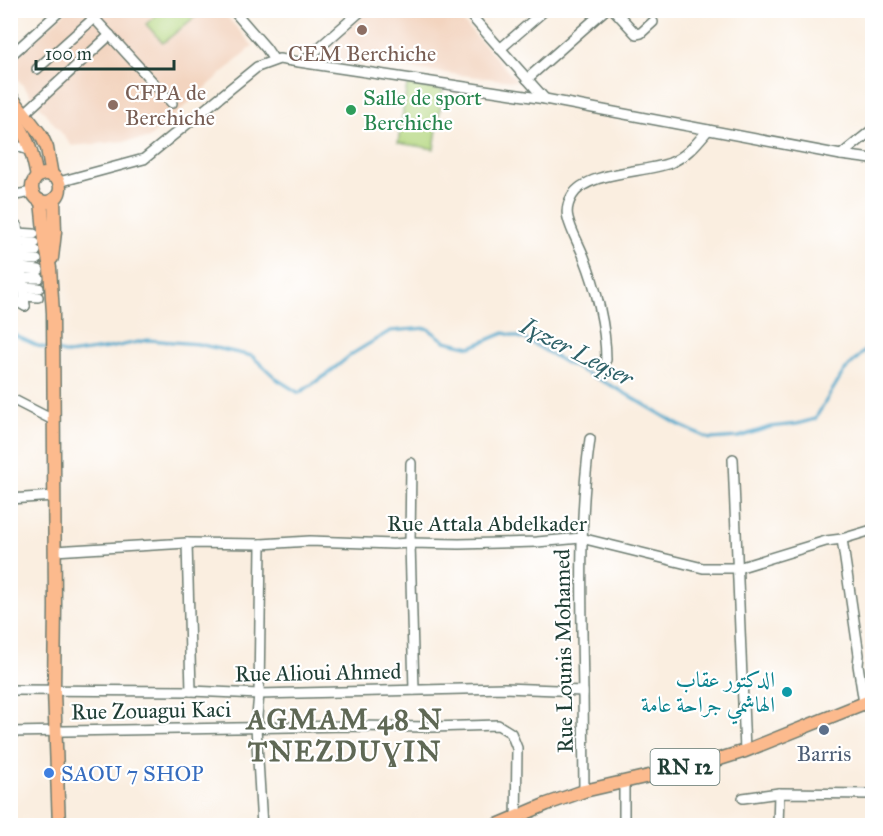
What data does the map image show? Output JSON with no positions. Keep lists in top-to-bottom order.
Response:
{
  "streets": {
    "main road": ["RN 12"],
    "street": [
      "Rue Attala Abdelkader",
      "Rue Lounis Mohamed",
      "Rue Alioui Ahmed",
      "Rue Zouagui Kaci"
    ]
  },
  "crossings": [
    ["Rue Attala Abdelkader", "Rue Lounis Mohamed"],
    ["Rue Lounis Mohamed", "Rue Alioui Ahmed"],
    ["Rue Lounis Mohamed", "RN 12"],
    ["Rue Alioui Ahmed", "RN 12"],
    ["Rue Zouagui Kaci", "RN 12"]
  ],
  "districts": ["AGMAM 48 N TNEZDUƔIN"],
  "water": ["Iɣzer Leqṣer"],
  "places": [
    "CEM Berchiche",
    "CFPA de Berchiche",
    "Salle de sport Berchiche",
    "الدكتور عقاب الهاشمي جراحة عامة",
    "Barris",
    "SAOU 7 SHOP"
  ],
  "scale_bar": "100 m"
}
